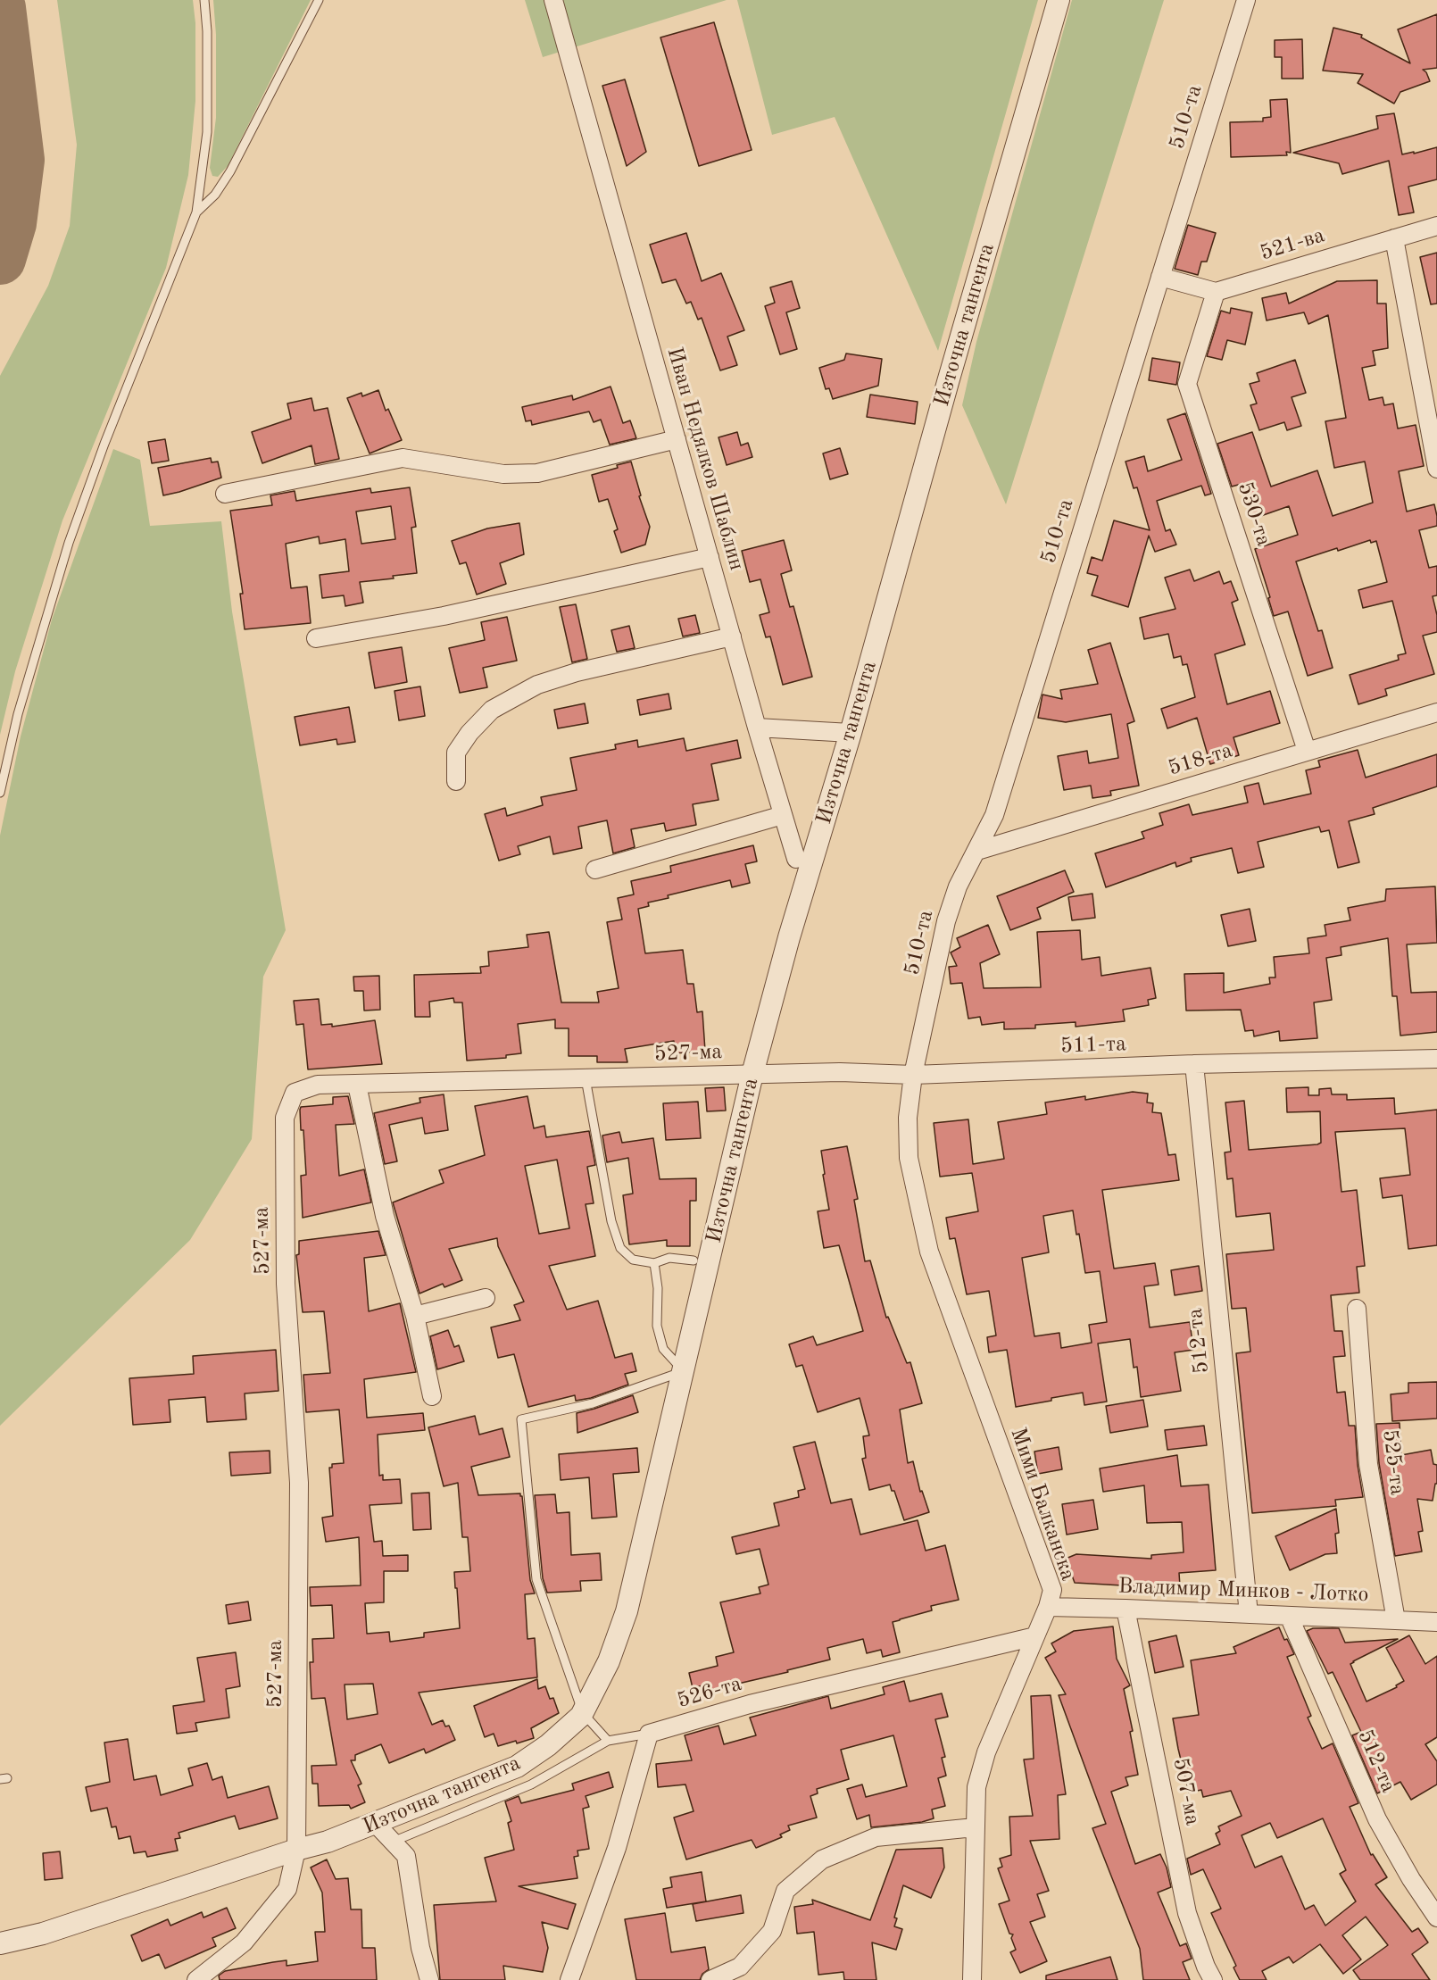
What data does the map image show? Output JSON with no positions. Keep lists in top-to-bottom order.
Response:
{
  "streets": {
    "street": [
      "510-та",
      "521-ва",
      "Източна тангента",
      "Иван Недялков Шаблин",
      "530-та",
      "518-та",
      "511-та",
      "527-ма",
      "512-та",
      "525-та",
      "Мими Балканска",
      "Владимир Минков - Лотко",
      "526-та",
      "507-ма"
    ]
  },
  "crossings": [
    ["510-та", "518-та"],
    ["510-та", "511-та"],
    ["510-та", "Мими Балканска"],
    ["521-ва", "530-та"],
    ["Източна тангента", "511-та"],
    ["Източна тангента", "527-ма"],
    ["530-та", "518-та"],
    ["511-та", "527-ма"],
    ["511-та", "512-та"],
    ["511-та", "Мими Балканска"],
    ["512-та", "Владимир Минков - Лотко"],
    ["525-та", "Владимир Минков - Лотко"],
    ["Мими Балканска", "Владимир Минков - Лотко"],
    ["Мими Балканска", "526-та"],
    ["Владимир Минков - Лотко", "507-ма"]
  ]
}
